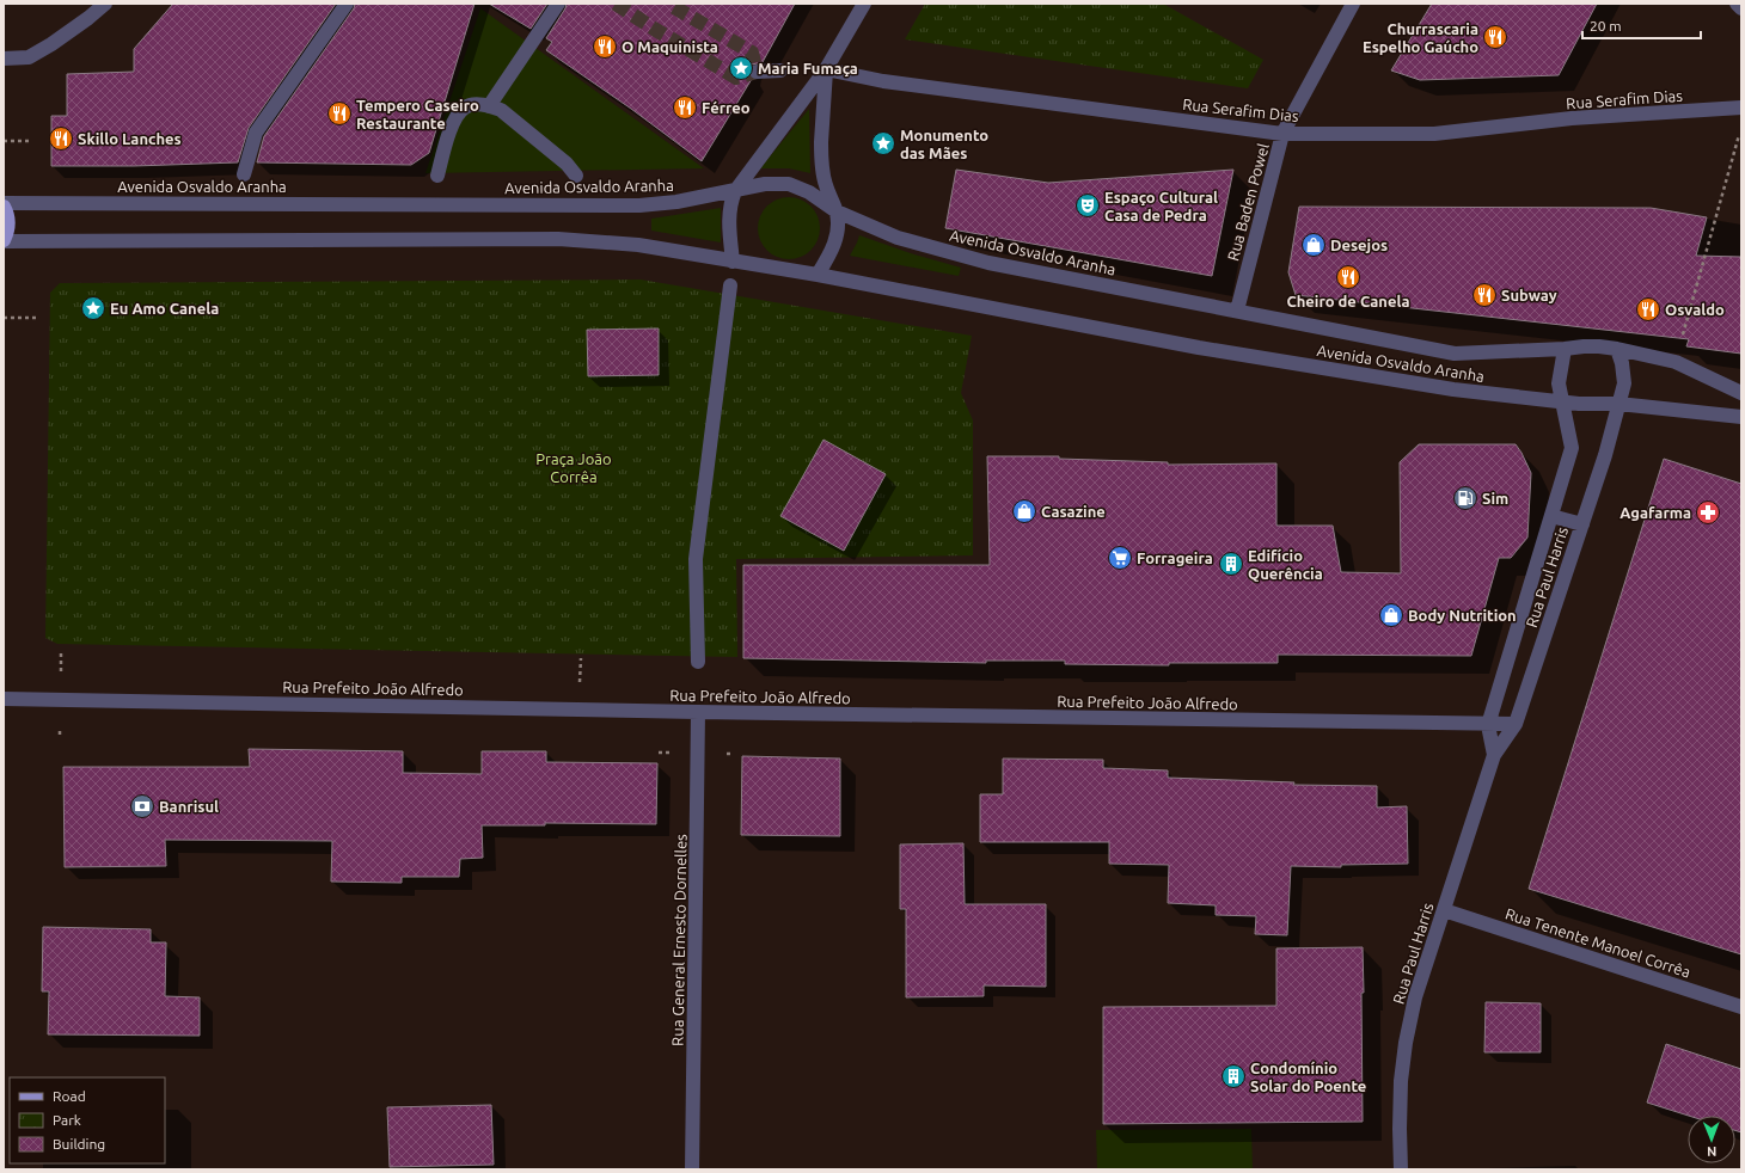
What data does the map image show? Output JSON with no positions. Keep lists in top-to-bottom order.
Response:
{
  "streets": {
    "street": [
      "Rua Serafim Dias",
      "Avenida Osvaldo Aranha",
      "Rua Baden Powel",
      "Rua Paul Harris",
      "Rua Prefeito João Alfredo",
      "Rua General Ernesto Dornelles",
      "Rua Tenente Manoel Corrêa"
    ]
  },
  "crossings": [
    ["Rua Serafim Dias", "Rua Baden Powel"],
    ["Avenida Osvaldo Aranha", "Rua Baden Powel"],
    ["Avenida Osvaldo Aranha", "Rua Paul Harris"],
    ["Rua Paul Harris", "Rua Prefeito João Alfredo"],
    ["Rua Paul Harris", "Rua Tenente Manoel Corrêa"],
    ["Rua Prefeito João Alfredo", "Rua General Ernesto Dornelles"]
  ],
  "parks": ["Praça João Corrêa"],
  "places": {
    "restaurant": [
      "Churrascaria Espelho Gaúcho",
      "O Maquinista",
      "Férreo",
      "Tempero Caseiro Restaurante",
      "Skillo Lanches",
      "Cheiro de Canela",
      "Subway",
      "Osvaldo"
    ],
    "place": ["Maria Fumaça", "Monumento das Mães", "Eu Amo Canela"],
    "theatre": ["Espaço Cultural Casa de Pedra"],
    "shop": ["Desejos", "Casazine", "Body Nutrition"],
    "fuel station": ["Sim"],
    "pharmacy": ["Agafarma"],
    "supermarket": ["Forrageira"],
    "building": ["Edifício Querência", "Condomínio Solar do Poente"],
    "bank": ["Banrisul"]
  },
  "legend": ["Road", "Park", "Building"],
  "scale_bar": "20 m",
  "north": "bottom"
}
